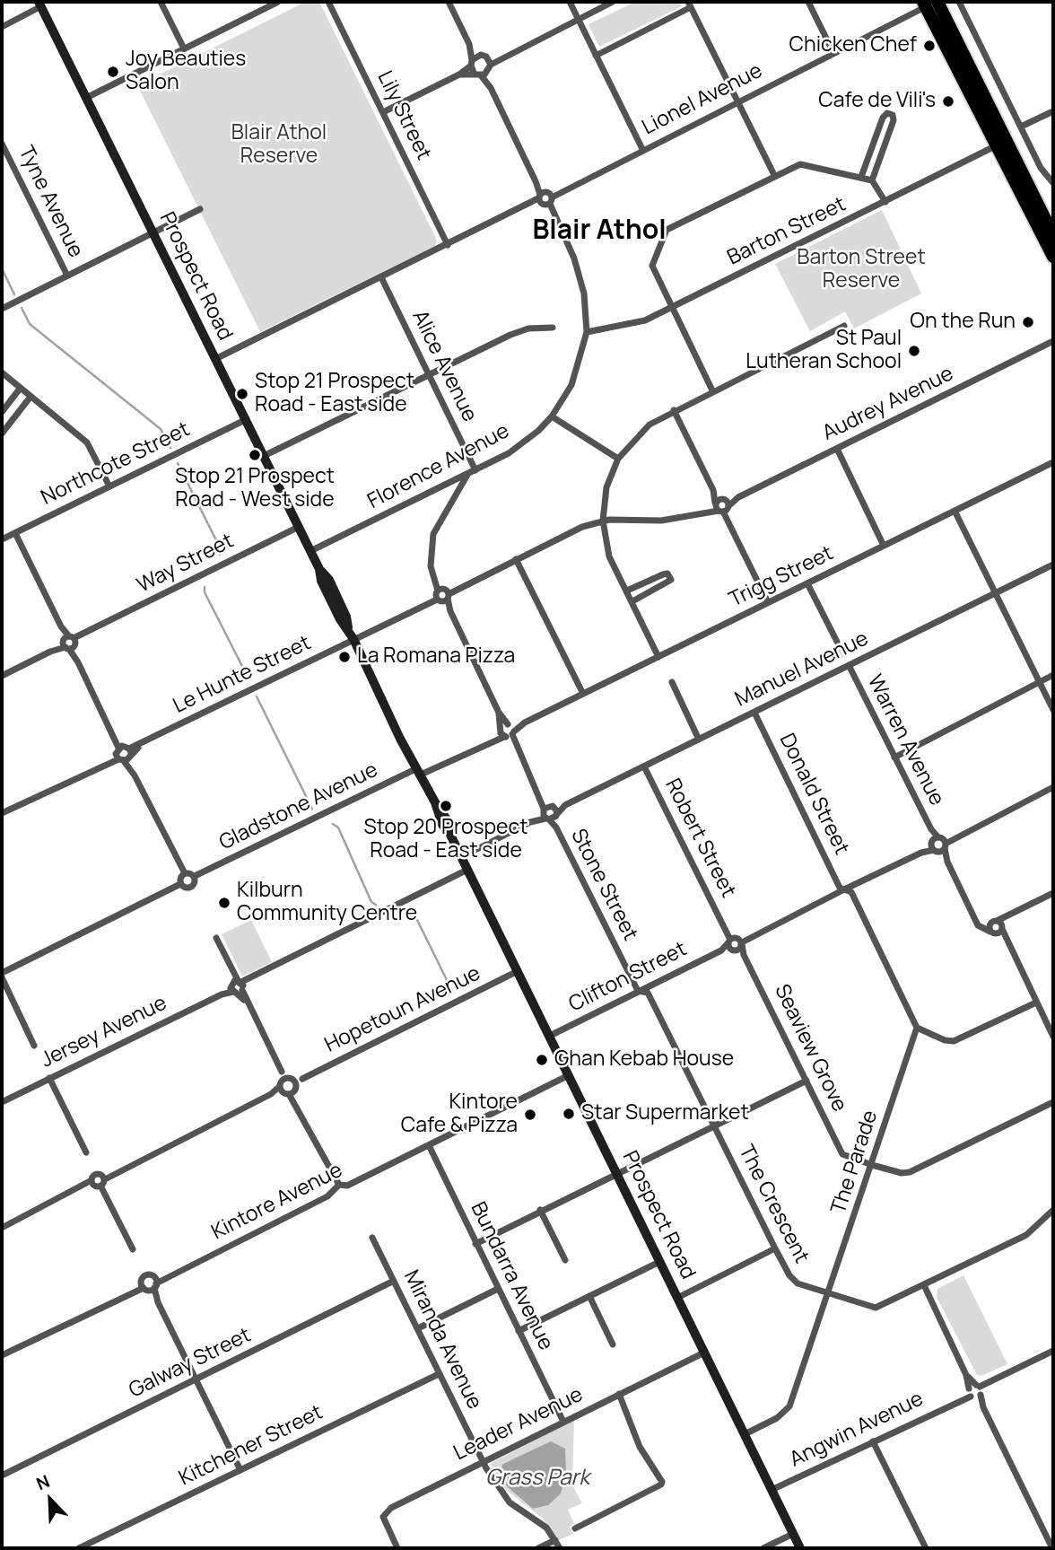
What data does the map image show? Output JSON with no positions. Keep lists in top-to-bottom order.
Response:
{
  "streets": {
    "main road": ["Prospect Road"],
    "street": [
      "Lionel Avenue",
      "Lily Street",
      "Tyne Avenue",
      "Barton Street",
      "Alice Avenue",
      "Audrey Avenue",
      "Northcote Street",
      "Florence Avenue",
      "Way Street",
      "Trigg Street",
      "Manuel Avenue",
      "Le Hunte Street",
      "Warren Avenue",
      "Donald Street",
      "Gladstone Avenue",
      "Robert Street",
      "Stone Street",
      "Clifton Street",
      "Hopetoun Avenue",
      "Jersey Avenue",
      "Seaview Grove",
      "The Parade",
      "Kintore Avenue",
      "The Crescent",
      "Bundarra Avenue",
      "Miranda Avenue",
      "Galway Street",
      "Leader Avenue",
      "Angwin Avenue",
      "Kitchener Street"
    ]
  },
  "crossings": [
    ["Lionel Avenue", "Lily Street"],
    ["Lionel Avenue", "Prospect Road"],
    ["Lionel Avenue", "Alice Avenue"],
    ["Lionel Avenue", "Florence Avenue"],
    ["Barton Street", "Florence Avenue"],
    ["Prospect Road", "Audrey Avenue"],
    ["Prospect Road", "Northcote Street"],
    ["Prospect Road", "Florence Avenue"],
    ["Prospect Road", "Way Street"],
    ["Prospect Road", "Trigg Street"],
    ["Prospect Road", "Manuel Avenue"],
    ["Prospect Road", "Le Hunte Street"],
    ["Prospect Road", "Gladstone Avenue"],
    ["Prospect Road", "Clifton Street"],
    ["Prospect Road", "Hopetoun Avenue"],
    ["Prospect Road", "Jersey Avenue"],
    ["Prospect Road", "The Parade"],
    ["Prospect Road", "Kintore Avenue"],
    ["Prospect Road", "Leader Avenue"],
    ["Prospect Road", "Angwin Avenue"],
    ["Alice Avenue", "Florence Avenue"],
    ["Audrey Avenue", "Le Hunte Street"],
    ["Audrey Avenue", "Stone Street"],
    ["Florence Avenue", "Stone Street"],
    ["Trigg Street", "Gladstone Avenue"],
    ["Trigg Street", "Stone Street"],
    ["Manuel Avenue", "Warren Avenue"],
    ["Manuel Avenue", "Donald Street"],
    ["Manuel Avenue", "Robert Street"],
    ["Manuel Avenue", "Stone Street"],
    ["Robert Street", "Clifton Street"],
    ["Robert Street", "Seaview Grove"],
    ["Stone Street", "Clifton Street"],
    ["Stone Street", "The Crescent"],
    ["Clifton Street", "Seaview Grove"],
    ["Clifton Street", "The Crescent"],
    ["Seaview Grove", "The Parade"],
    ["The Parade", "The Crescent"],
    ["Kintore Avenue", "Bundarra Avenue"],
    ["Bundarra Avenue", "Leader Avenue"],
    ["Miranda Avenue", "Galway Street"],
    ["Miranda Avenue", "Leader Avenue"],
    ["Miranda Avenue", "Kitchener Street"]
  ],
  "districts": ["Blair Athol"],
  "water": ["Grass Park"],
  "parks": ["Blair Athol Reserve", "Barton Street Reserve"],
  "places": [
    "Chicken Chef",
    "Joy Beauties Salon",
    "Cafe de Vili's",
    "On the Run",
    "St Paul Lutheran School",
    "Stop 21 Prospect Road - East side",
    "Stop 21 Prospect Road - West side",
    "La Romana Pizza",
    "Stop 20 Prospect Road - East side",
    "Kilburn Community Centre",
    "Ghan Kebab House",
    "Star Supermarket",
    "Kintore Cafe & Pizza"
  ],
  "north": "top left"
}
